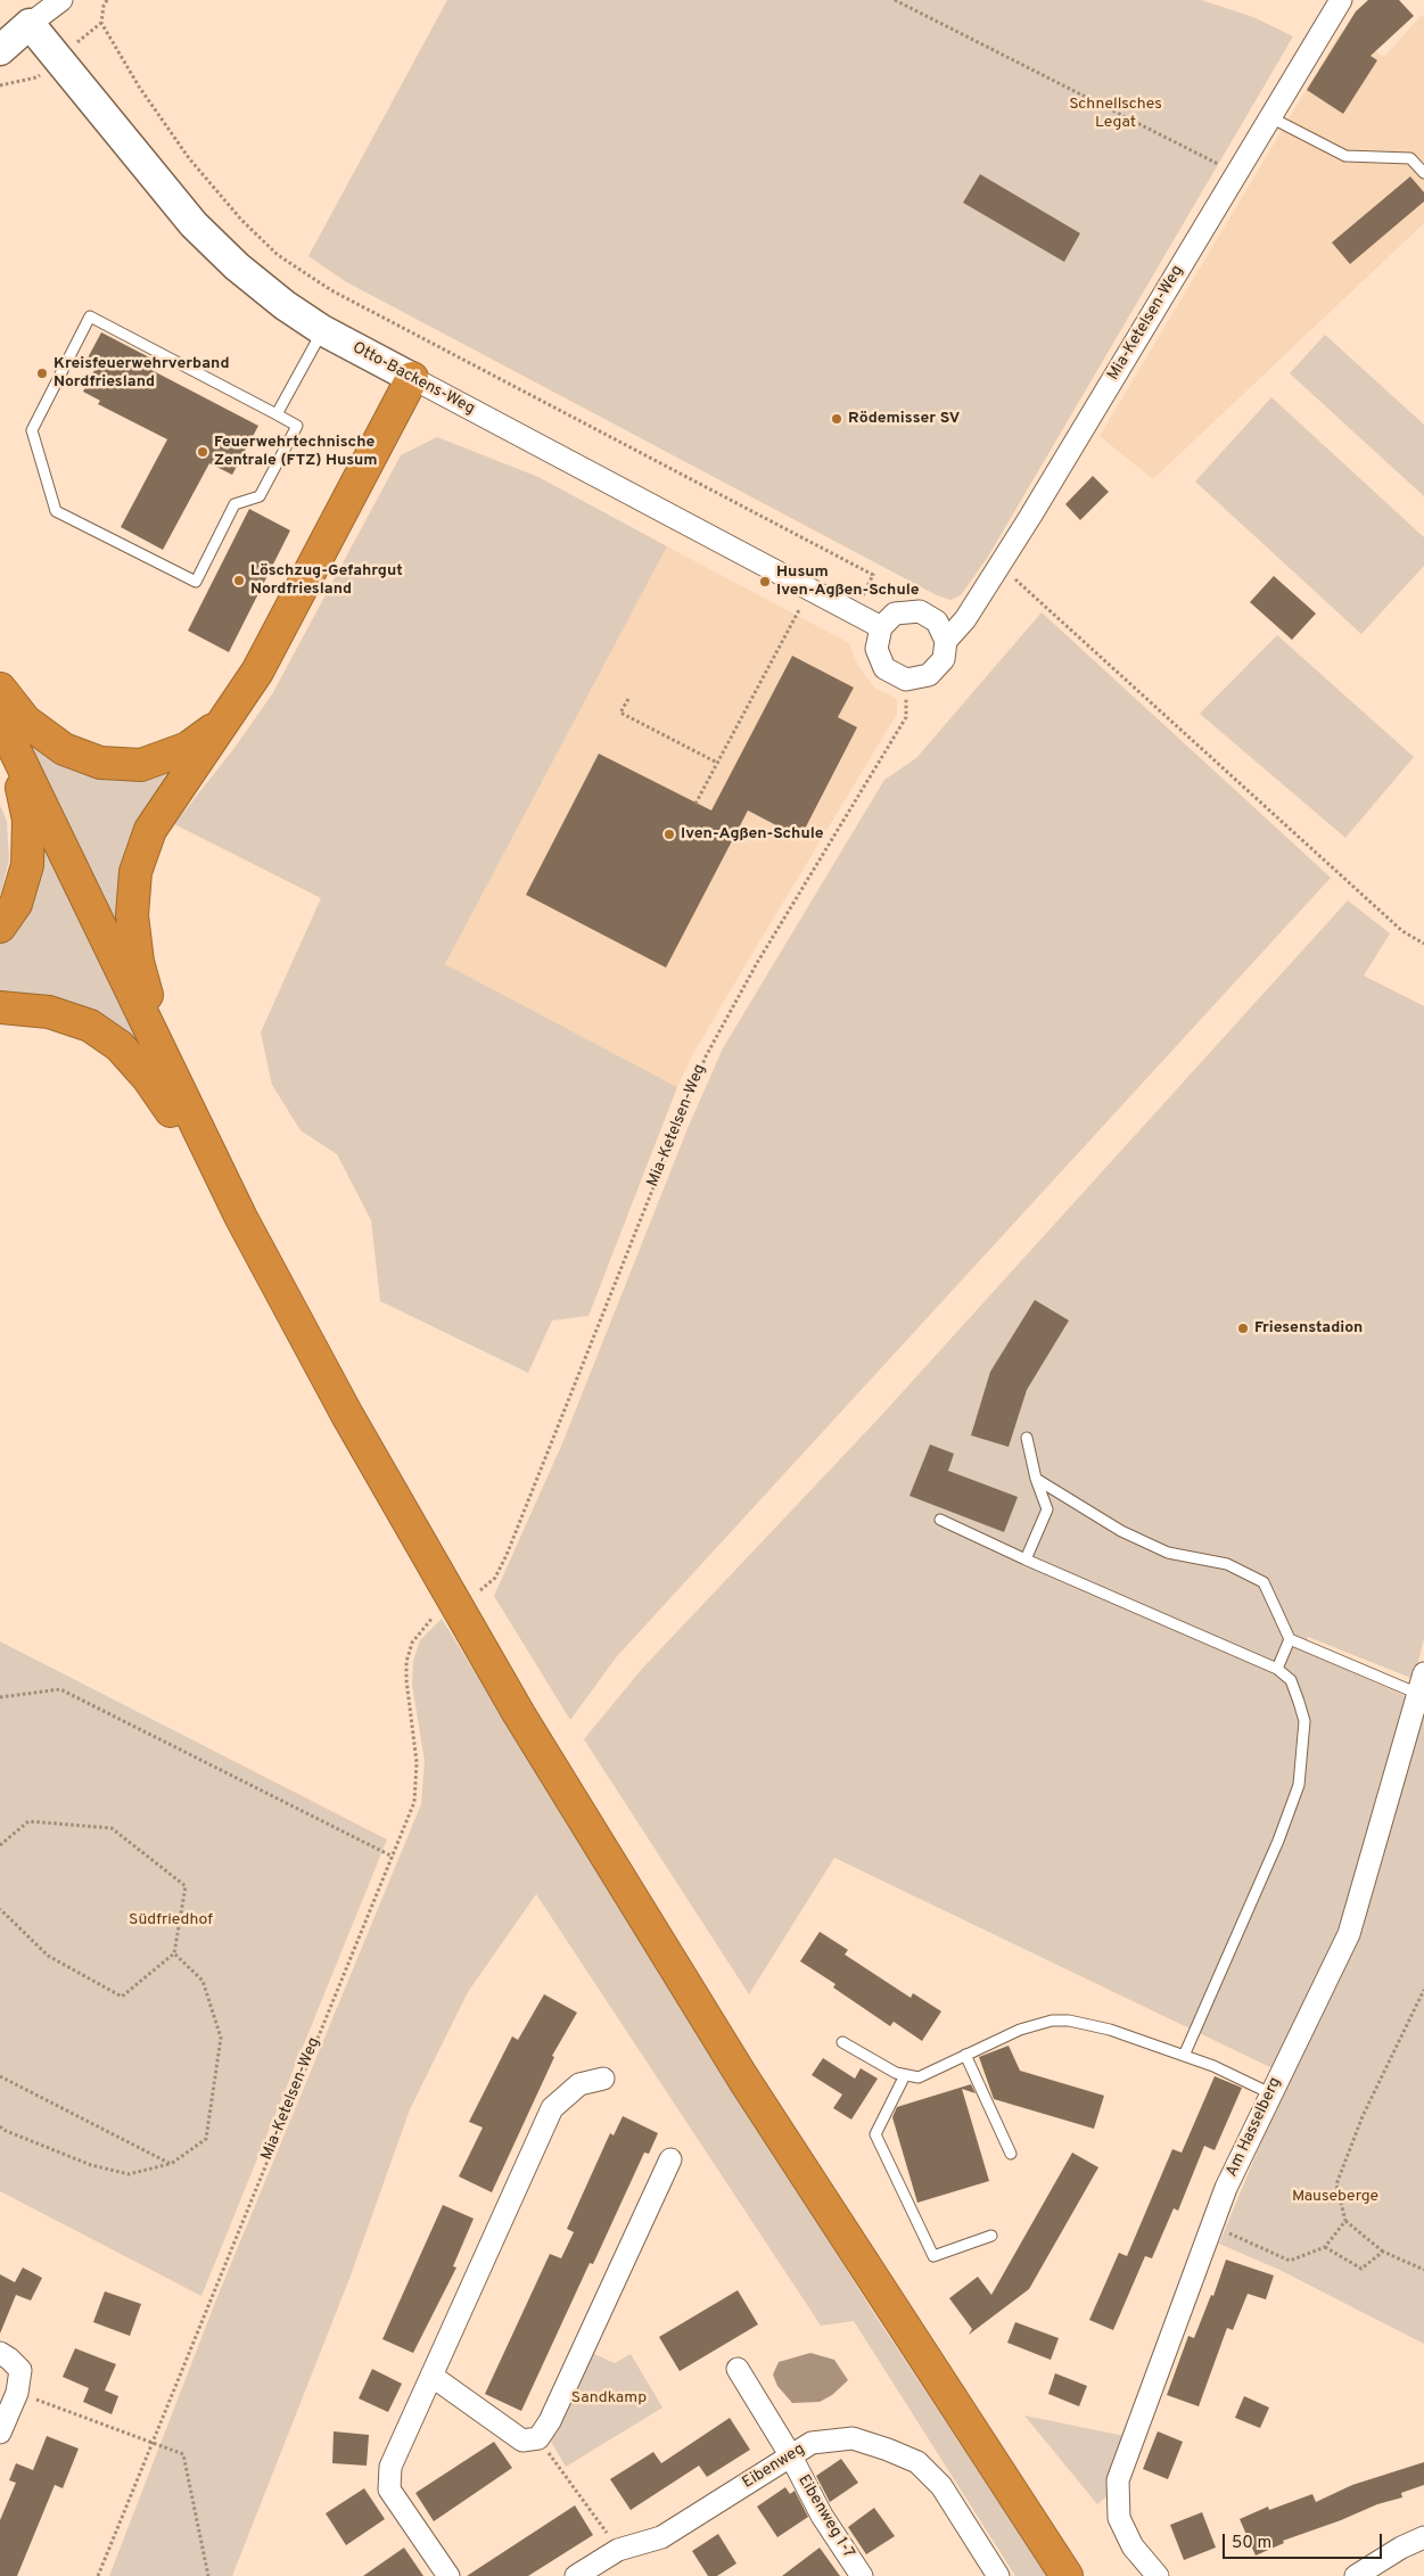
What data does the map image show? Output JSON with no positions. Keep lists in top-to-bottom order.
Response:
{
  "streets": {
    "street": [
      "Mia-Ketelsen-Weg",
      "Otto-Backens-Weg",
      "Am Hasselberg",
      "Eibenweg",
      "Eibenweg 1-7"
    ]
  },
  "crossings": [
    ["Mia-Ketelsen-Weg", "Otto-Backens-Weg"],
    ["Eibenweg", "Eibenweg 1-7"]
  ],
  "parks": [
    "Schnellsches Legat",
    "Südfriedhof",
    "Mauseberge",
    "Sandkamp"
  ],
  "places": [
    "Kreisfeuerwehrverband Nordfriesland",
    "Rödemisser SV",
    "Feuerwehrtechnische Zentrale (FTZ) Husum",
    "Löschzug-Gefahrgut Nordfriesland",
    "Husum Iven-Agßen-Schule",
    "Iven-Agßen-Schule",
    "Friesenstadion"
  ],
  "scale_bar": "50 m"
}
